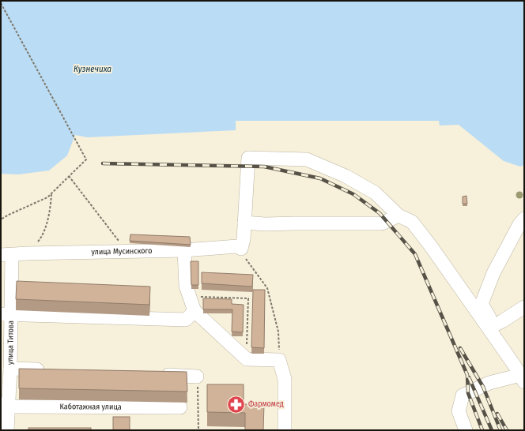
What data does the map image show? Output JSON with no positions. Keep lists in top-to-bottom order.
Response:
{
  "streets": {
    "street": ["улица Мусинского", "улица Титова", "Каботажная улица"]
  },
  "crossings": [
    ["улица Мусинского", "улица Титова"],
    ["улица Титова", "Каботажная улица"]
  ],
  "water": ["Кузнечиха"],
  "places": {
    "pharmacy": ["Фармомед"]
  }
}
